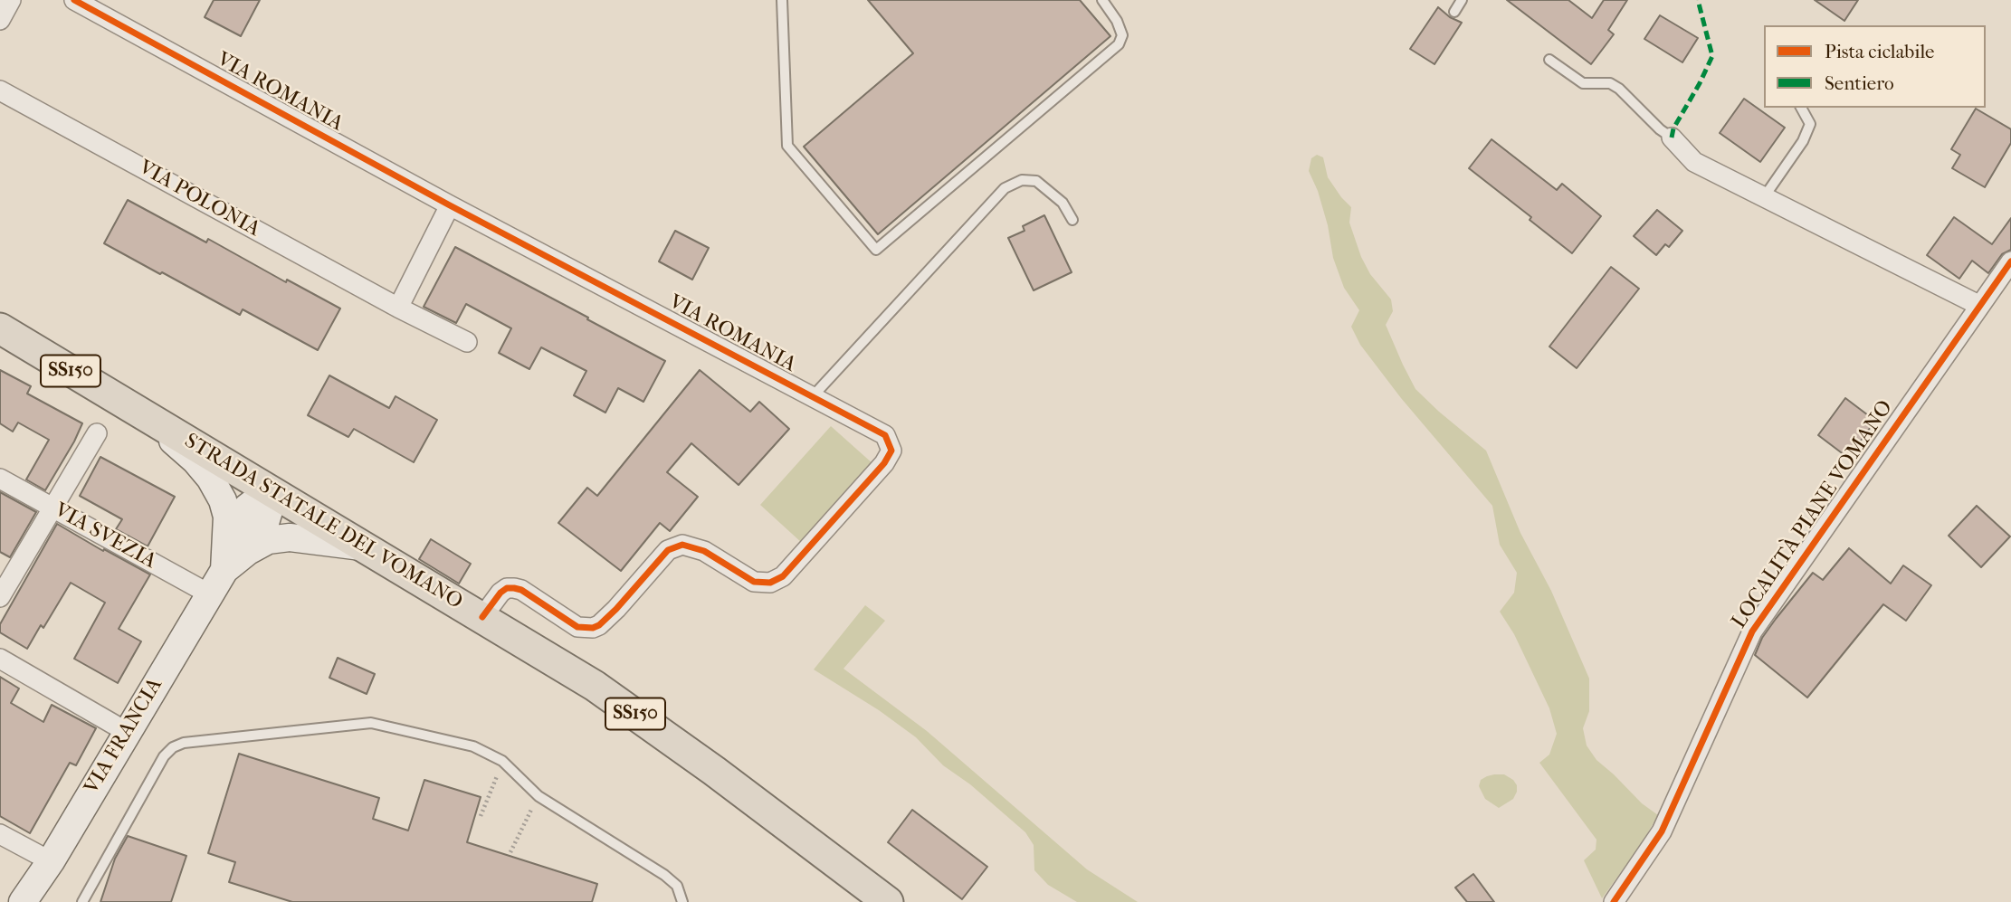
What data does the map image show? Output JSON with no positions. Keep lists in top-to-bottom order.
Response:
{
  "streets": {
    "main road": ["SS150", "STRADA STATALE DEL VOMANO", "VIA FRANCIA"],
    "street": [
      "VIA ROMANIA",
      "VIA POLONIA",
      "LOCALITÀ PIANE VOMANO",
      "VIA SVEZIA"
    ]
  },
  "crossings": [
    ["VIA ROMANIA", "STRADA STATALE DEL VOMANO"],
    ["STRADA STATALE DEL VOMANO", "VIA FRANCIA"],
    ["VIA SVEZIA", "VIA FRANCIA"]
  ],
  "legend": ["Pista ciclabile", "Sentiero"]
}
